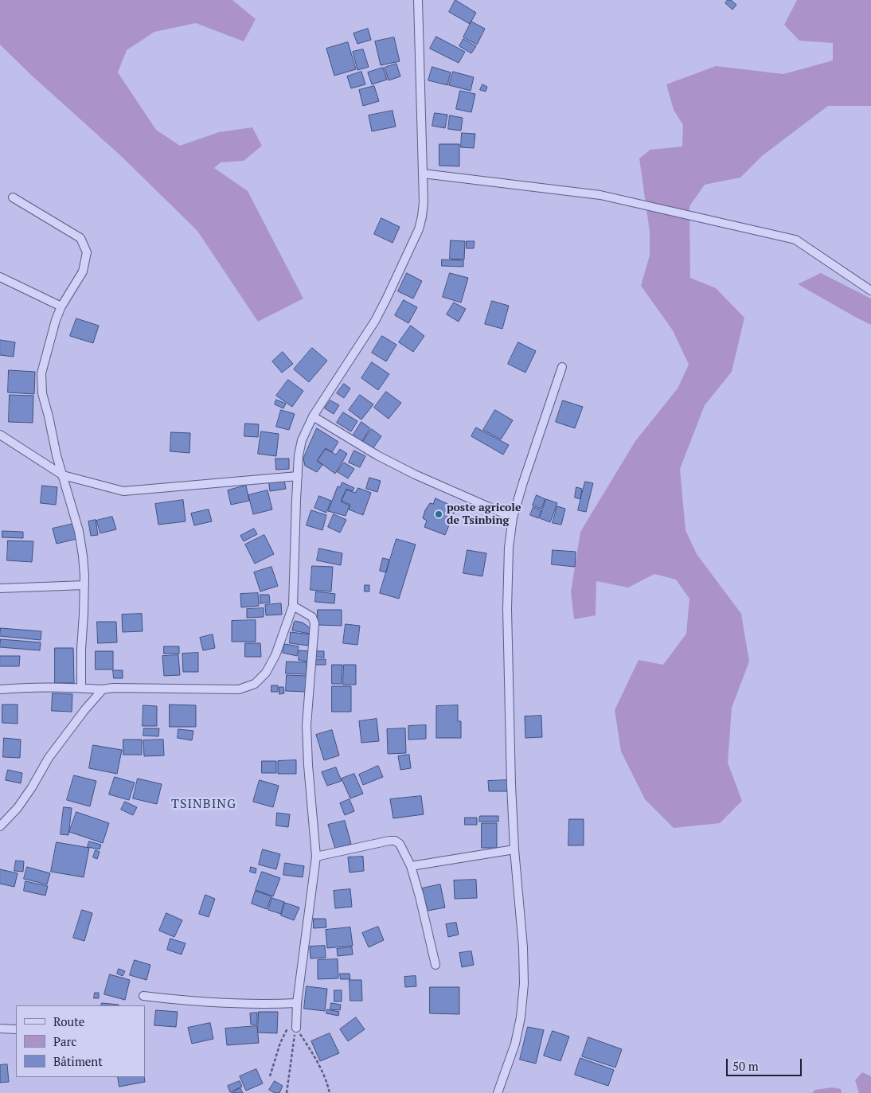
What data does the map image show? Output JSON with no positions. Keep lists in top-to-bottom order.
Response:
{
  "districts": ["TSINBING"],
  "places": ["poste agricole de Tsinbing"],
  "legend": ["Route", "Parc", "Bâtiment"],
  "scale_bar": "50 m"
}
